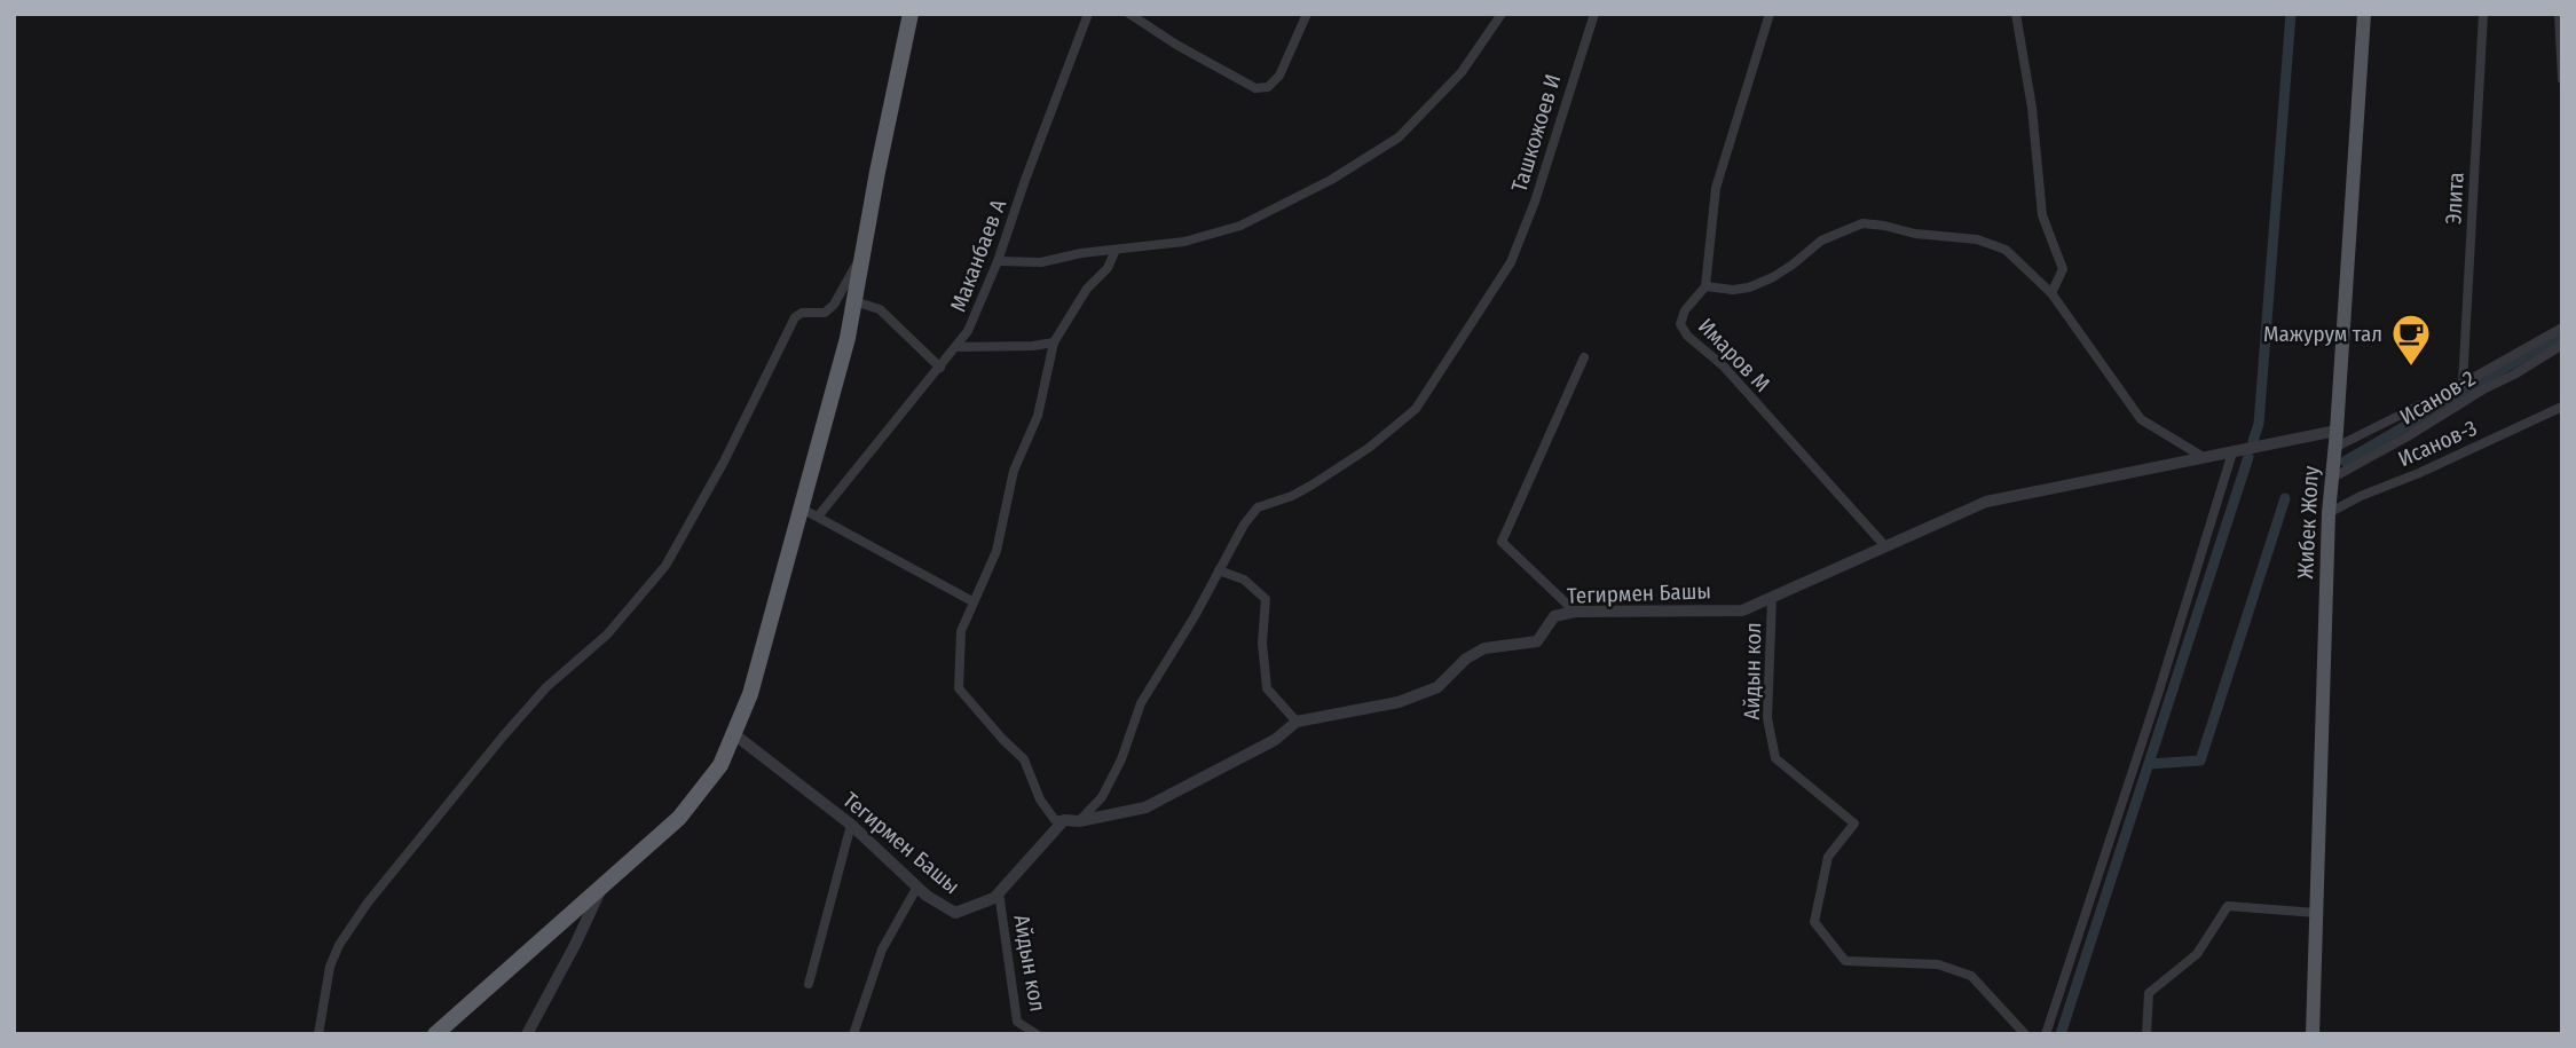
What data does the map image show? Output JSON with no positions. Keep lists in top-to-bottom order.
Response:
{
  "streets": {
    "main road": ["Жибек Жолу"],
    "street": [
      "Ташкожоев И",
      "Элита",
      "Маканбаев А",
      "Имаров М",
      "Исанов-2",
      "Исанов-3",
      "Тегирмен Башы",
      "Айдын кол"
    ]
  },
  "crossings": [
    ["Ташкожоев И", "Тегирмен Башы"],
    ["Имаров М", "Тегирмен Башы"],
    ["Исанов-2", "Жибек Жолу"],
    ["Исанов-3", "Жибек Жолу"],
    ["Жибек Жолу", "Тегирмен Башы"],
    ["Тегирмен Башы", "Айдын кол"]
  ],
  "places": {
    "cafe": ["Мажурум тал"]
  }
}
